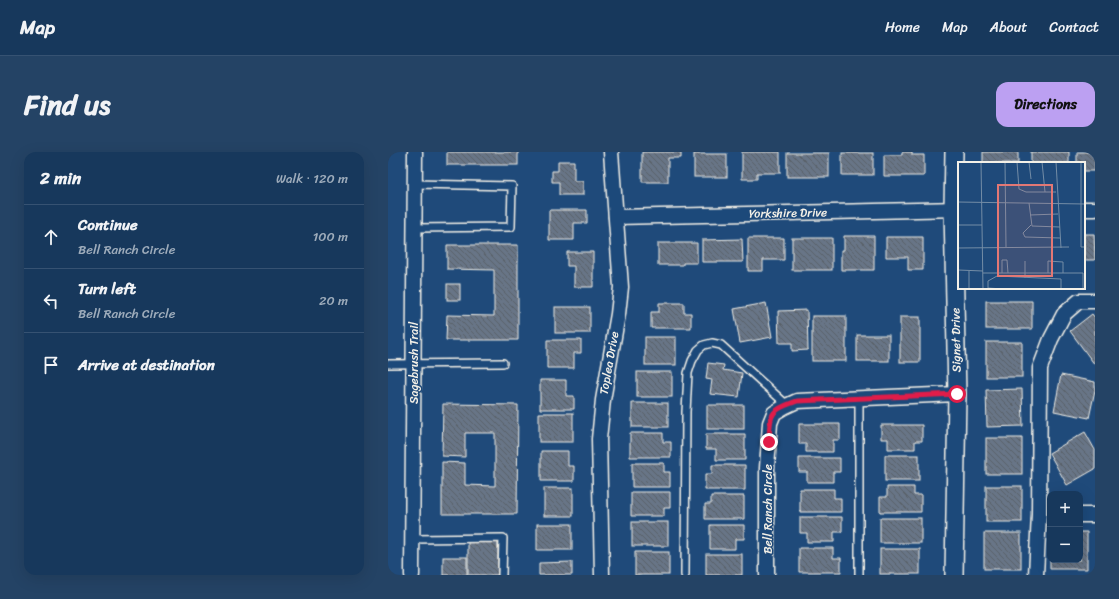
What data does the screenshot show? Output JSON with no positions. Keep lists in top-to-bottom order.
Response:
{
  "streets": {
    "street": [
      "Yorkshire Drive",
      "Signet Drive",
      "Sagebrush Trail",
      "Toplea Drive",
      "Bell Ranch Circle"
    ]
  },
  "crossings": [
    ["Yorkshire Drive", "Signet Drive"],
    ["Yorkshire Drive", "Toplea Drive"],
    ["Signet Drive", "Bell Ranch Circle"]
  ],
  "page": {
    "header": "Map",
    "nav": [
      "Home",
      "Map",
      "About",
      "Contact"
    ],
    "title": "Find us",
    "buttons": "Directions",
    "heading": ["2 min", "Walk · 120 m"],
    "list": [
      ["Continue", "Bell Ranch Circle", "100 m"],
      ["Turn left", "Bell Ranch Circle", "20 m"],
      "Arrive at destination"
    ],
    "map_buttons": ["+", "−"]
  }
}
